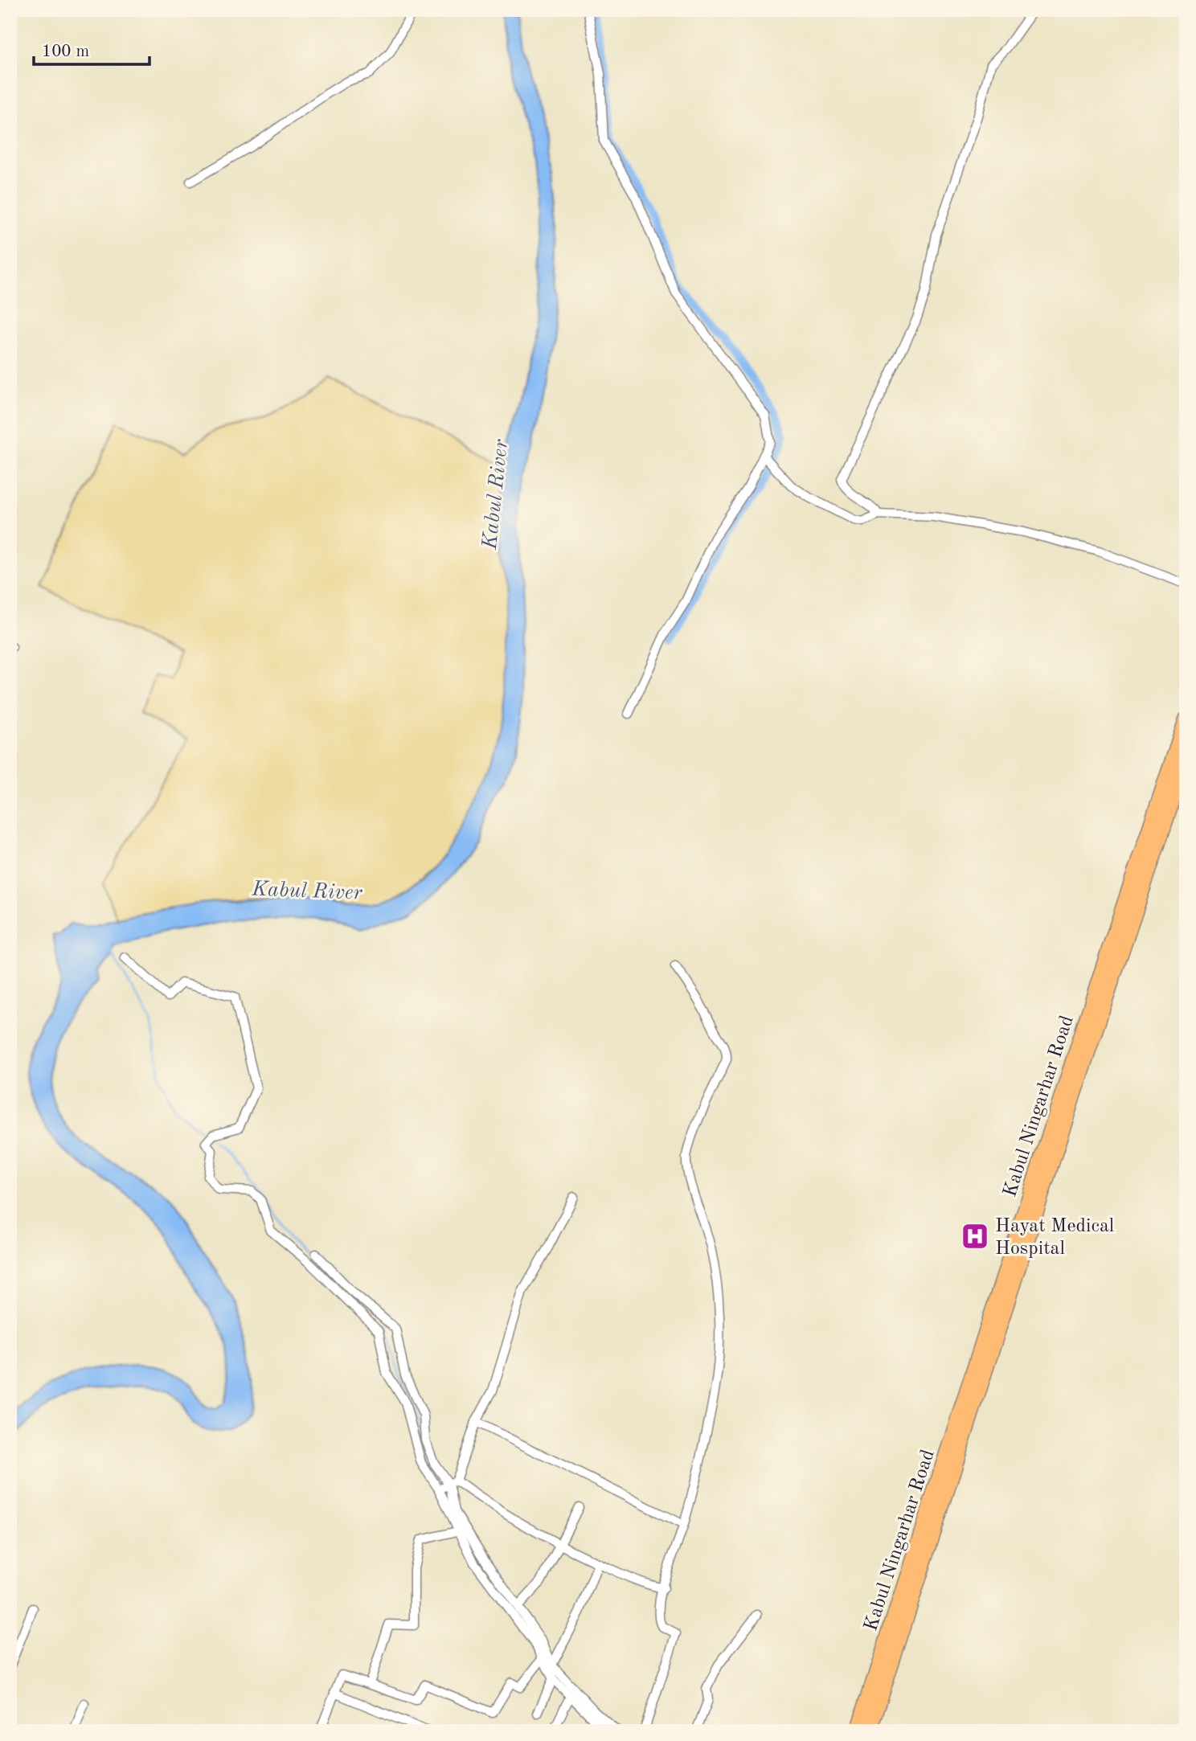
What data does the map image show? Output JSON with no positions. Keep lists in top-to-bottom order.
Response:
{
  "streets": {
    "highway": ["Kabul Ningarhar Road"]
  },
  "water": ["Kabul River"],
  "places": {
    "hospital": ["Hayat Medical Hospital"]
  },
  "scale_bar": "100 m"
}
